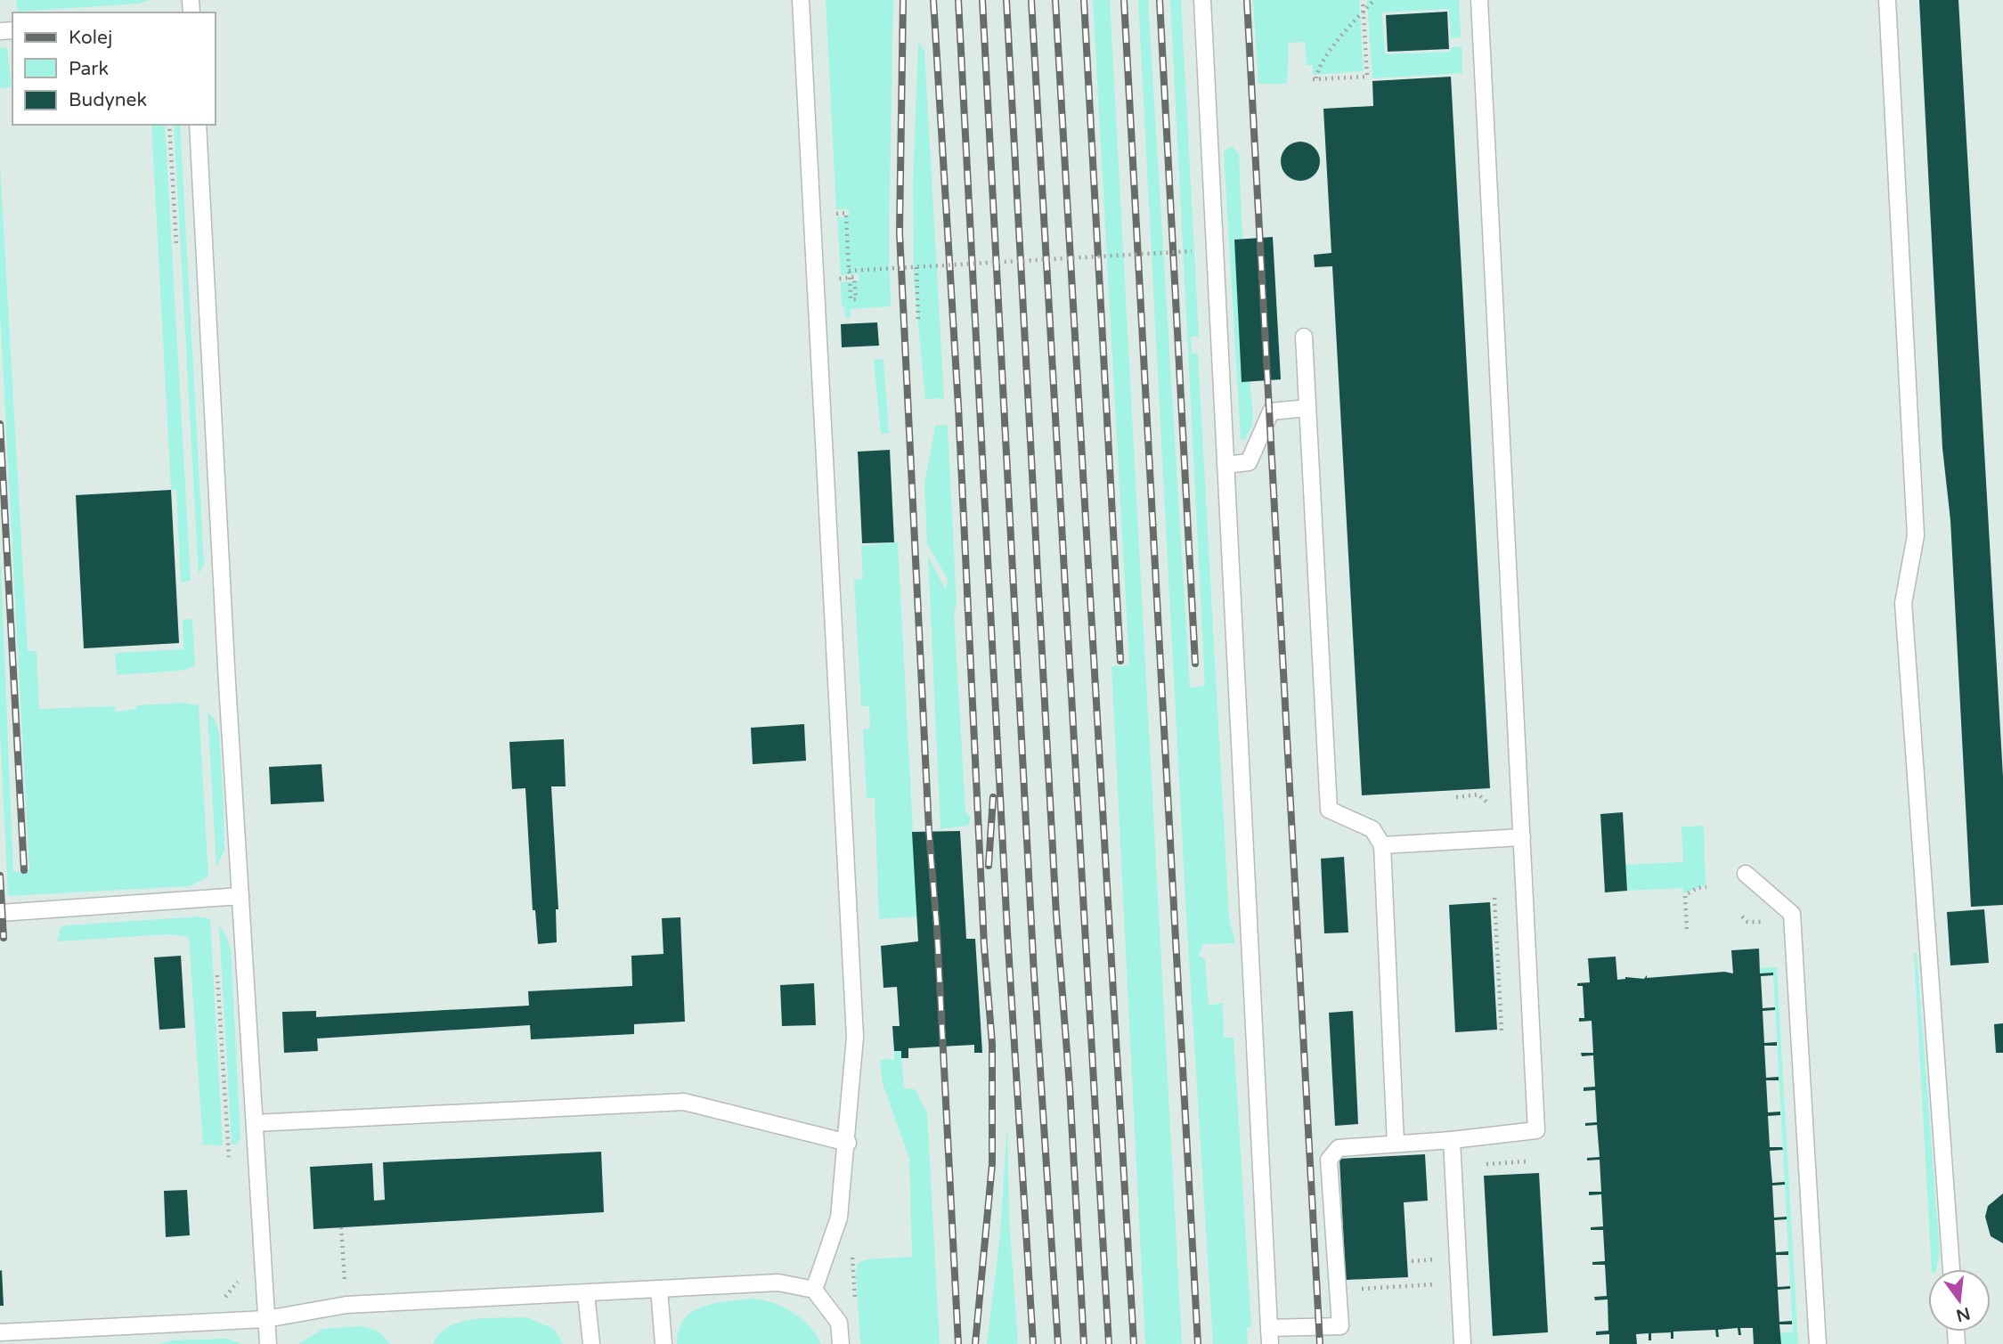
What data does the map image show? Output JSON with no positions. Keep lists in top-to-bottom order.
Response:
{
  "legend": ["Kolej", "Park", "Budynek"],
  "north": "bottom"
}
